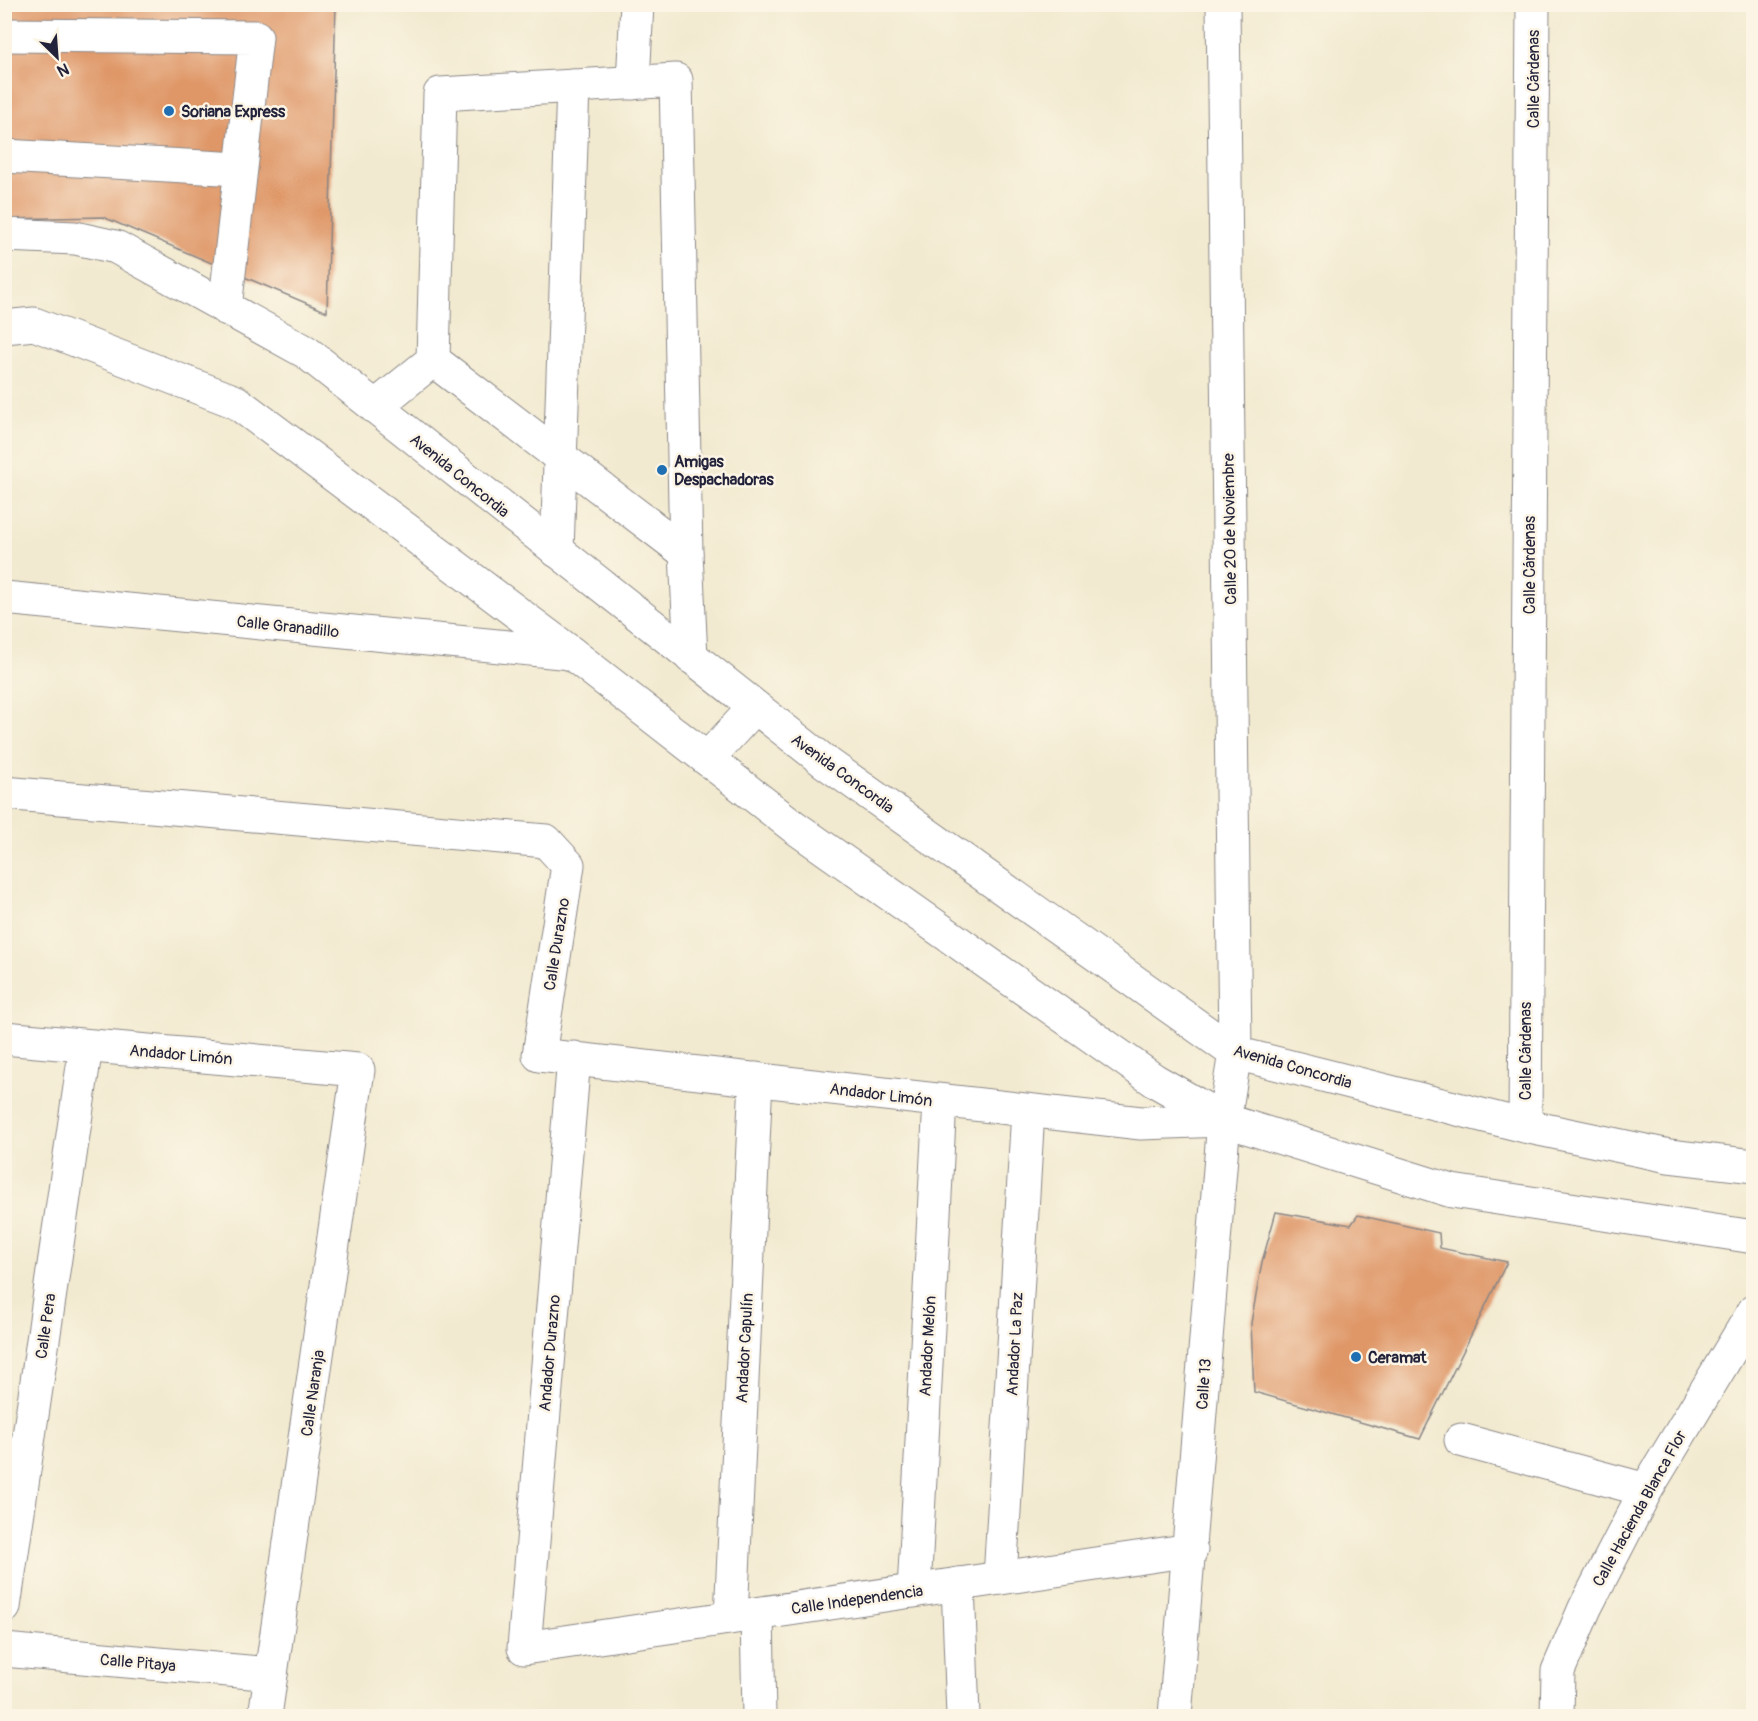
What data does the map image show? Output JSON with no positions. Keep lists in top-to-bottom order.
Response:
{
  "streets": {
    "street": [
      "Calle Cárdenas",
      "Avenida Concordia",
      "Calle 20 de Noviembre",
      "Calle Granadillo",
      "Calle Durazno",
      "Andador Limón",
      "Calle Pera",
      "Andador La Paz",
      "Andador Melón",
      "Andador Capulín",
      "Andador Durazno",
      "Calle 13",
      "Calle Naranja",
      "Calle Hacienda Blanca Flor",
      "Calle Independencia",
      "Calle Pitaya"
    ]
  },
  "crossings": [
    ["Calle Cárdenas", "Avenida Concordia"],
    ["Avenida Concordia", "Calle 20 de Noviembre"],
    ["Avenida Concordia", "Calle 13"],
    ["Calle 20 de Noviembre", "Calle 13"],
    ["Calle Durazno", "Andador Limón"],
    ["Andador Limón", "Calle Pera"],
    ["Andador Limón", "Andador La Paz"],
    ["Andador Limón", "Andador Melón"],
    ["Andador Limón", "Andador Capulín"],
    ["Andador Limón", "Andador Durazno"],
    ["Andador Limón", "Calle 13"],
    ["Andador Limón", "Calle Naranja"],
    ["Andador La Paz", "Calle Independencia"],
    ["Andador Melón", "Calle Independencia"],
    ["Andador Capulín", "Calle Independencia"],
    ["Andador Durazno", "Calle Independencia"],
    ["Calle 13", "Calle Independencia"],
    ["Calle Naranja", "Calle Pitaya"]
  ],
  "places": ["Soriana Express", "Amigas Despachadoras", "Ceramat"],
  "north": "bottom right"
}
